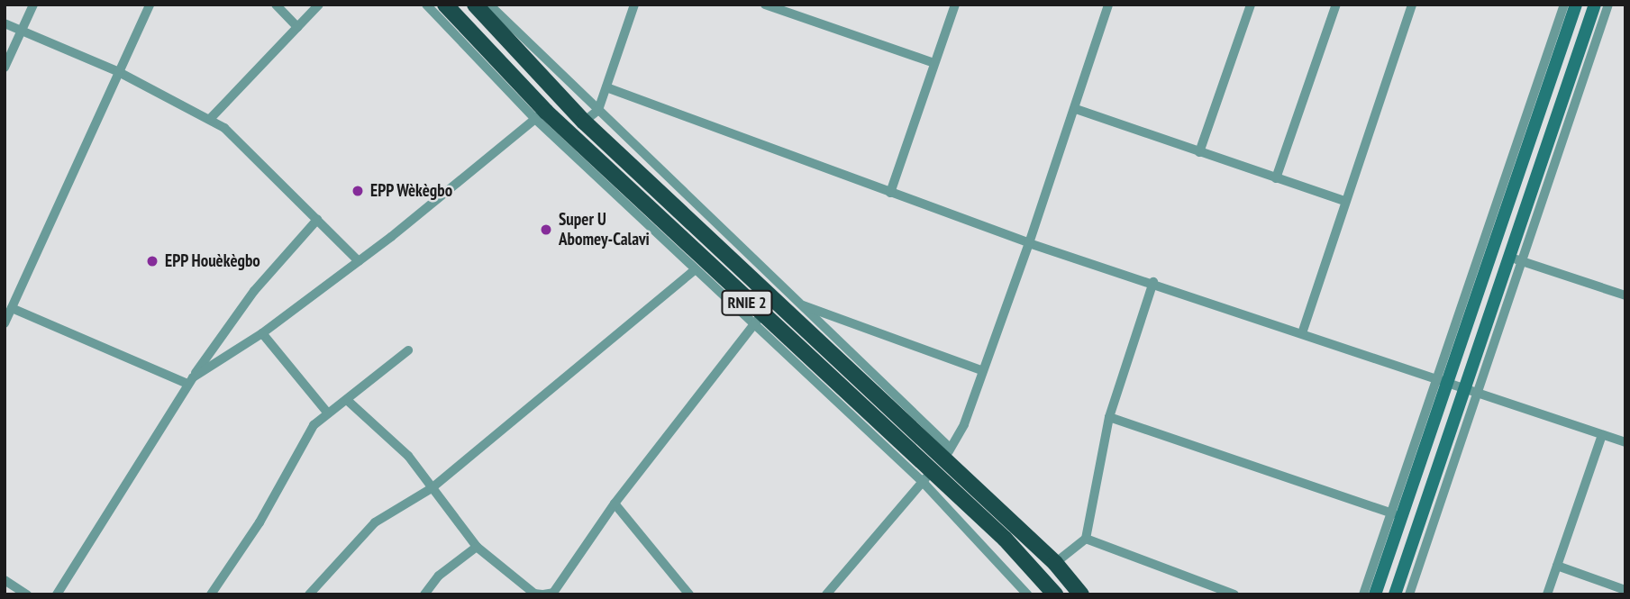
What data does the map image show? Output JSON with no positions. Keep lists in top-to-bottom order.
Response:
{
  "streets": {
    "highway": ["RNIE 2"]
  },
  "places": ["EPP Wèkègbo", "Super U Abomey-Calavi", "EPP Houèkègbo"]
}
